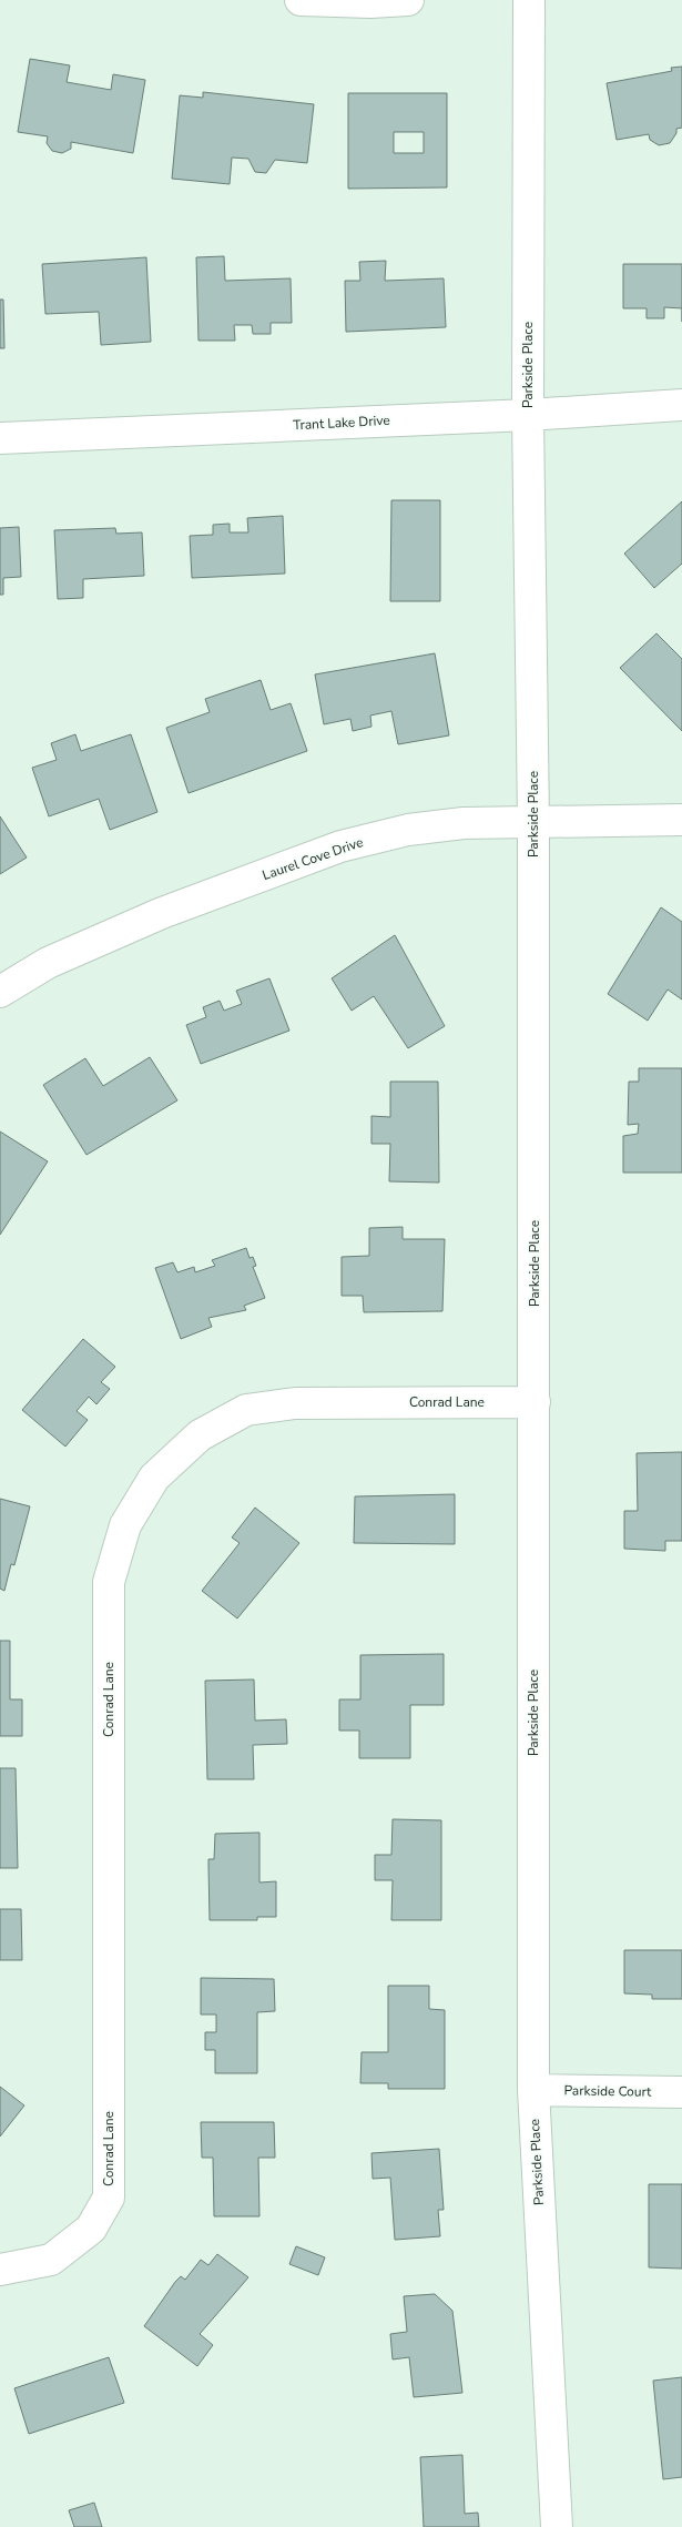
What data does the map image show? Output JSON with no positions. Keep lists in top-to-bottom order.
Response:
{
  "streets": {
    "street": [
      "Parkside Place",
      "Trant Lake Drive",
      "Laurel Cove Drive",
      "Conrad Lane",
      "Parkside Court"
    ]
  },
  "crossings": [
    ["Parkside Place", "Trant Lake Drive"],
    ["Parkside Place", "Laurel Cove Drive"],
    ["Parkside Place", "Conrad Lane"],
    ["Parkside Place", "Parkside Court"]
  ]
}
